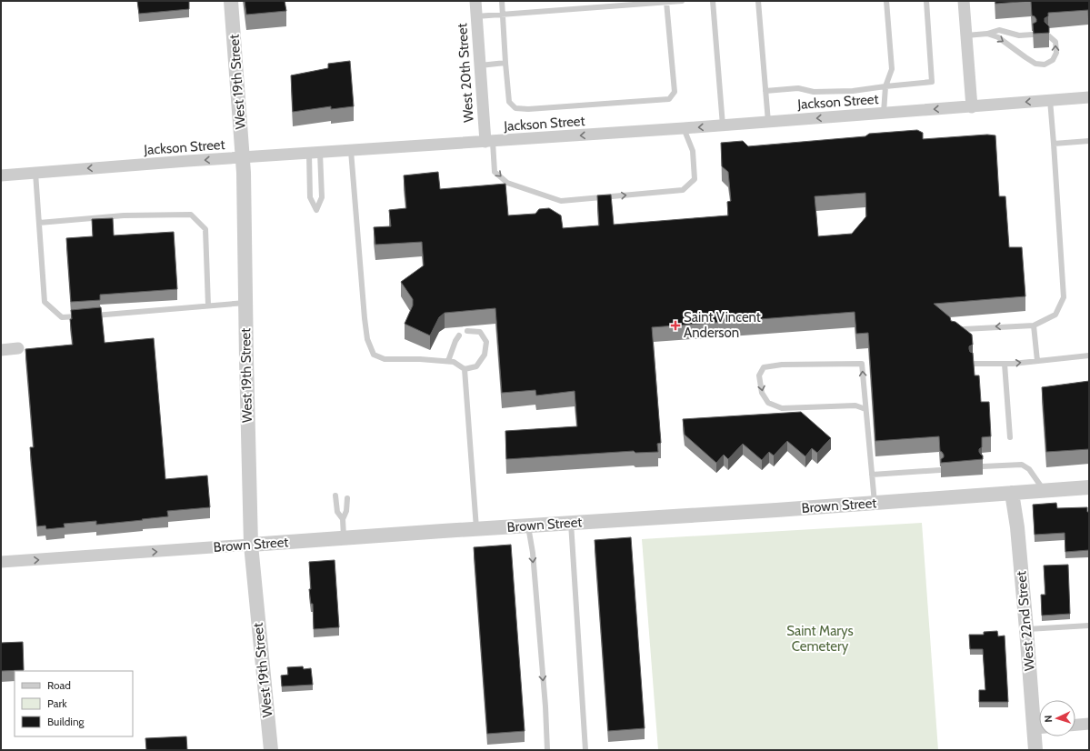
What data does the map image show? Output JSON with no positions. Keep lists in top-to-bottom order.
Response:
{
  "streets": {
    "street": [
      "West 20th Street",
      "West 19th Street",
      "Jackson Street",
      "Brown Street",
      "West 22nd Street"
    ]
  },
  "crossings": [
    ["West 20th Street", "Jackson Street"],
    ["West 19th Street", "Jackson Street"],
    ["West 19th Street", "Brown Street"],
    ["Brown Street", "West 22nd Street"]
  ],
  "one_way": ["Jackson Street"],
  "parks": ["Saint Marys Cemetery"],
  "places": {
    "health": ["Saint Vincent Anderson"]
  },
  "legend": ["Road", "Park", "Building"],
  "north": "left"
}
